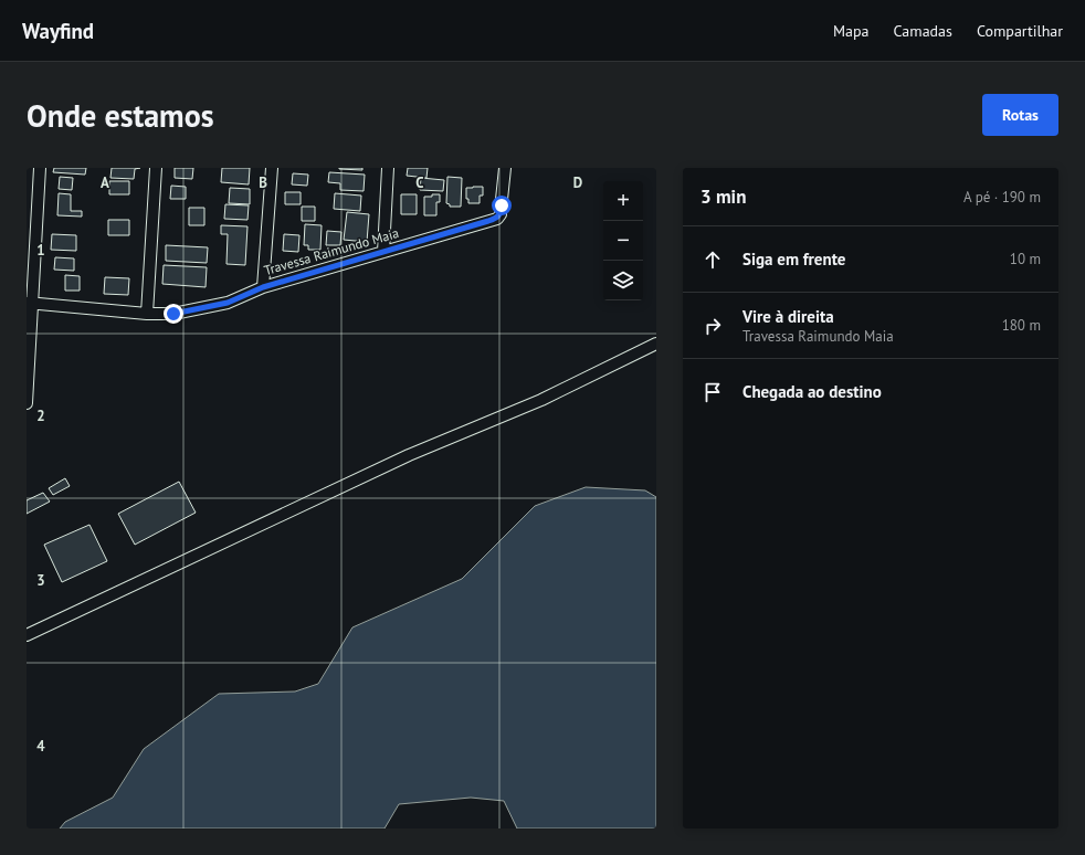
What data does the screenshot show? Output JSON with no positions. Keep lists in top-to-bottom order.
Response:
{
  "streets": {
    "street": ["Travessa Raimundo Maia"]
  },
  "page": {
    "header": "Wayfind",
    "nav": ["Mapa", "Camadas", "Compartilhar"],
    "buttons": "Rotas",
    "title": "Onde estamos",
    "heading": ["3 min", "A pé · 190 m"],
    "map_buttons": ["+", "−"],
    "list": [
      ["Siga em frente", "10 m"],
      ["Vire à direita", "Travessa Raimundo Maia", "180 m"],
      "Chegada ao destino"
    ]
  },
  "grid": {
    "columns": [
      "A",
      "B",
      "C",
      "D"
    ],
    "rows": [
      "1",
      "2",
      "3",
      "4"
    ]
  }
}
